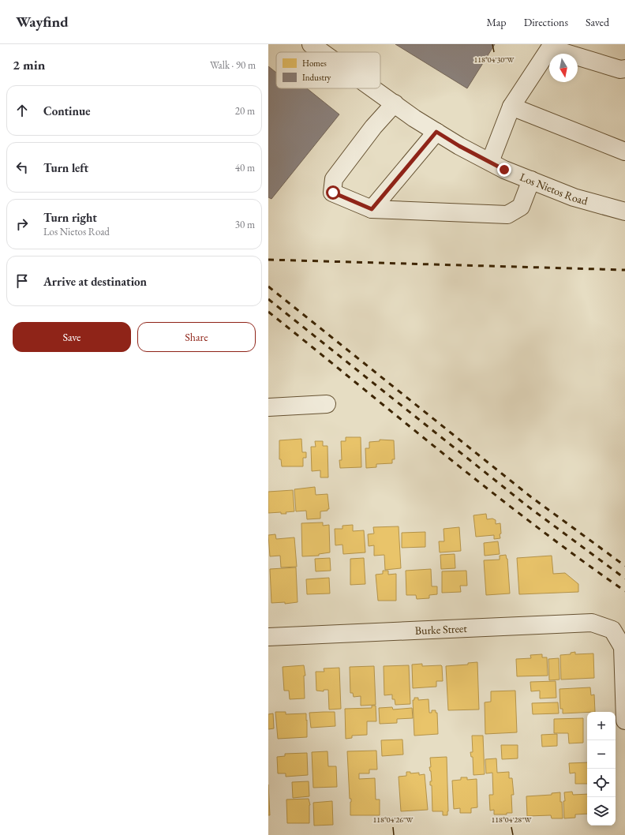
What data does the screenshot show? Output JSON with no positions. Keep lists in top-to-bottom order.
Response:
{
  "streets": {
    "street": ["Los Nietos Road", "Burke Street"]
  },
  "legend": ["Homes", "Industry"],
  "north": "bottom",
  "page": {
    "header": "Wayfind",
    "nav": ["Map", "Directions", "Saved"],
    "heading": ["2 min", "Walk · 90 m"],
    "list": [
      ["Continue", "20 m"],
      ["Turn left", "40 m"],
      ["Turn right", "Los Nietos Road", "30 m"],
      "Arrive at destination"
    ],
    "buttons": ["Save", "Share"],
    "map_buttons": ["+", "−"]
  },
  "coordinates": ["118°04'30\"W", "118°04'26\"W", "118°04'28\"W"]
}
